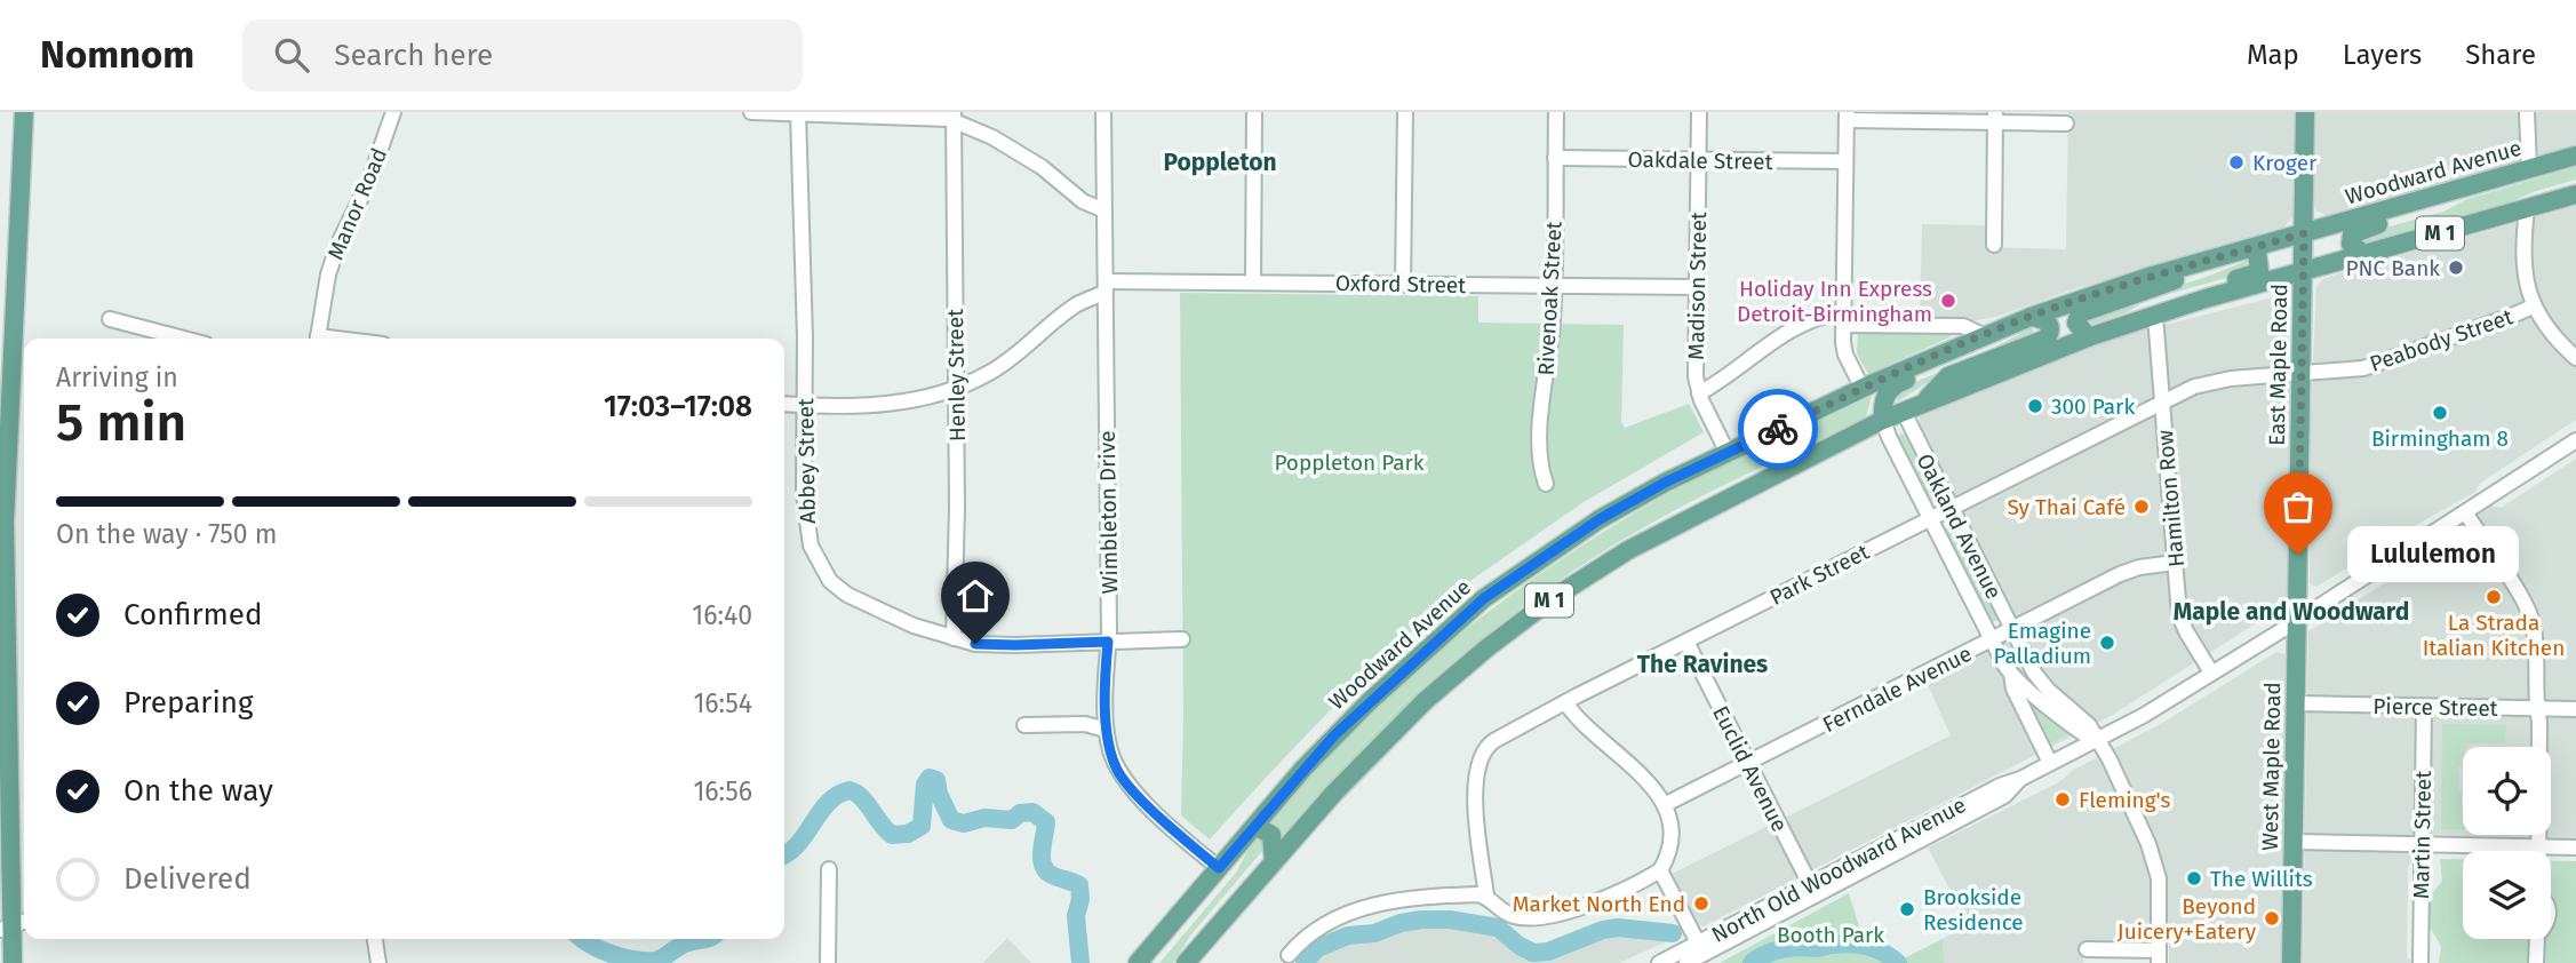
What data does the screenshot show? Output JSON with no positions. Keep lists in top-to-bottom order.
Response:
{
  "streets": {
    "main road": [
      "Woodward Avenue",
      "M 1",
      "East Maple Road",
      "West Maple Road"
    ],
    "street": [
      "Oakdale Street",
      "Manor Road",
      "Oxford Street",
      "Madison Street",
      "Rivenoak Street",
      "Peabody Street",
      "Henley Street",
      "Abbey Street",
      "Hamilton Row",
      "Wimbleton Drive",
      "Oakland Avenue",
      "Park Street",
      "Ferndale Avenue",
      "Pierce Street",
      "Euclid Avenue",
      "Martin Street",
      "North Old Woodward Avenue"
    ]
  },
  "crossings": [
    ["Oakdale Street", "Madison Street"],
    ["Oakdale Street", "Rivenoak Street"],
    ["Woodward Avenue", "M 1"],
    ["Woodward Avenue", "Madison Street"],
    ["Woodward Avenue", "East Maple Road"],
    ["Woodward Avenue", "Wimbleton Drive"],
    ["M 1", "East Maple Road"],
    ["M 1", "Hamilton Row"],
    ["M 1", "Oakland Avenue"],
    ["Oxford Street", "Madison Street"],
    ["Oxford Street", "Rivenoak Street"],
    ["Oxford Street", "Henley Street"],
    ["Oxford Street", "Abbey Street"],
    ["Oxford Street", "Wimbleton Drive"],
    ["Peabody Street", "East Maple Road"],
    ["Peabody Street", "Park Street"],
    ["East Maple Road", "Park Street"],
    ["East Maple Road", "West Maple Road"],
    ["East Maple Road", "North Old Woodward Avenue"],
    ["Henley Street", "Abbey Street"],
    ["Abbey Street", "Wimbleton Drive"],
    ["Hamilton Row", "Park Street"],
    ["Hamilton Row", "Ferndale Avenue"],
    ["Hamilton Row", "North Old Woodward Avenue"],
    ["Oakland Avenue", "Park Street"],
    ["Oakland Avenue", "Ferndale Avenue"],
    ["Oakland Avenue", "North Old Woodward Avenue"],
    ["Park Street", "Ferndale Avenue"],
    ["Park Street", "Euclid Avenue"],
    ["Ferndale Avenue", "Euclid Avenue"],
    ["Pierce Street", "West Maple Road"],
    ["Pierce Street", "Martin Street"],
    ["West Maple Road", "North Old Woodward Avenue"],
    ["Euclid Avenue", "North Old Woodward Avenue"]
  ],
  "districts": ["Poppleton", "Maple and Woodward", "The Ravines"],
  "parks": ["Poppleton Park", "Booth Park"],
  "places": [
    "Kroger",
    "PNC Bank",
    "Holiday Inn Express Detroit-Birmingham",
    "300 Park",
    "Birmingham 8",
    "Sy Thai Café",
    "Lululemon",
    "La Strada Italian Kitchen",
    "Emagine Palladium",
    "Fleming's",
    "The Willits",
    "Market North End",
    "Brookside Residence",
    "Beyond Juicery+Eatery"
  ],
  "page": {
    "header": "Nomnom",
    "search": "Search here",
    "nav": ["Map", "Layers", "Share"],
    "heading": ["5 min", "Arriving in", "17:03–17:08"],
    "bar": "On the way · 750 m",
    "bubble": "Lululemon",
    "list": [
      ["Confirmed", "16:40"],
      ["Preparing", "16:54"],
      ["On the way", "16:56"],
      "Delivered"
    ]
  }
}
